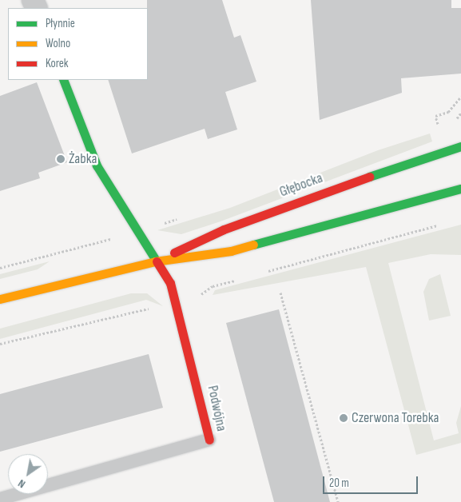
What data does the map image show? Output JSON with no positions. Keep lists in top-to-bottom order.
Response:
{
  "streets": {
    "street": ["Głębocka", "Podwójna"]
  },
  "crossings": [
    ["Głębocka", "Podwójna"]
  ],
  "places": ["Żabka", "Czerwona Torebka"],
  "legend": ["Płynnie", "Wolno", "Korek"],
  "scale_bar": "20 m",
  "north": "bottom left"
}
